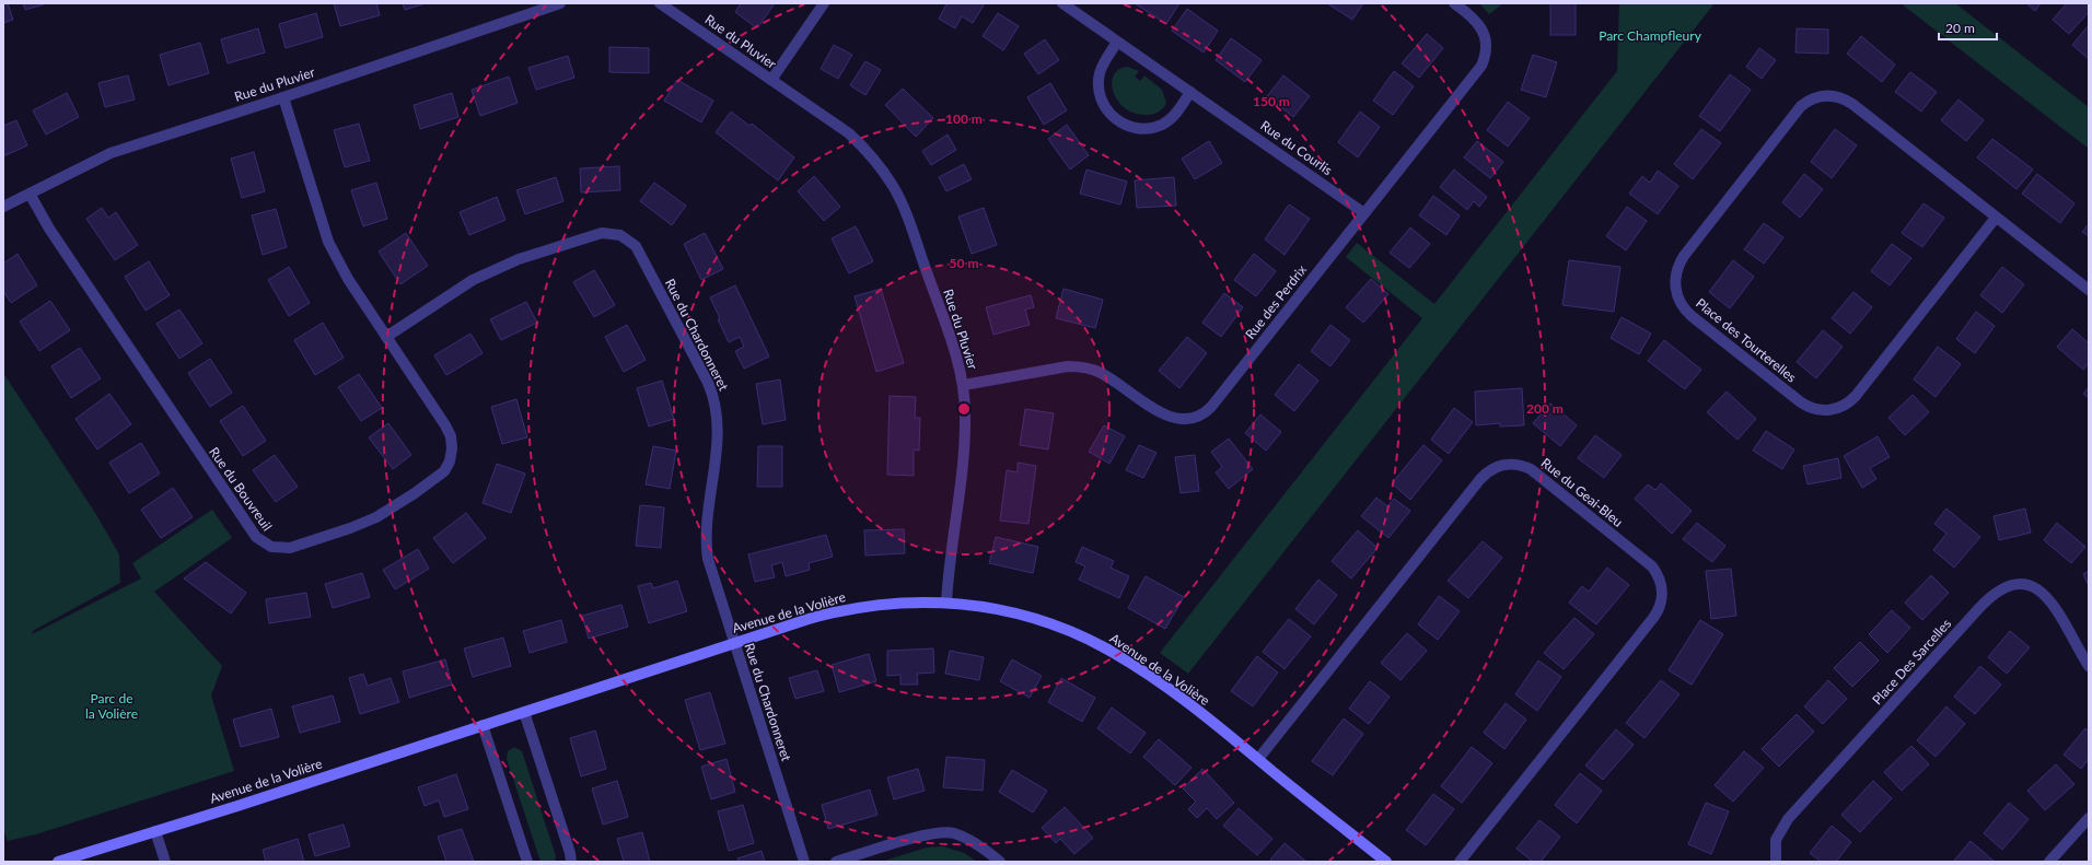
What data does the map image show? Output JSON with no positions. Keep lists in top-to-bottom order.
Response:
{
  "streets": {
    "street": [
      "Rue du Pluvier",
      "Rue du Courlis",
      "Rue des Perdrix",
      "Rue du Chardonneret",
      "Place des Tourterelles",
      "Rue du Bouvreuil",
      "Rue du Geai-Bleu",
      "Avenue de la Volière",
      "Place Des Sarcelles"
    ]
  },
  "crossings": [
    ["Rue du Pluvier", "Rue des Perdrix"],
    ["Rue du Pluvier", "Rue du Bouvreuil"],
    ["Rue du Pluvier", "Avenue de la Volière"],
    ["Rue du Courlis", "Rue des Perdrix"],
    ["Rue du Chardonneret", "Rue du Bouvreuil"],
    ["Rue du Chardonneret", "Avenue de la Volière"],
    ["Rue du Geai-Bleu", "Avenue de la Volière"]
  ],
  "parks": ["Parc Champfleury", "Parc de la Volière"],
  "scale_bar": "20 m",
  "rings": [
    "150 m",
    "100 m",
    "50 m",
    "200 m"
  ]
}
